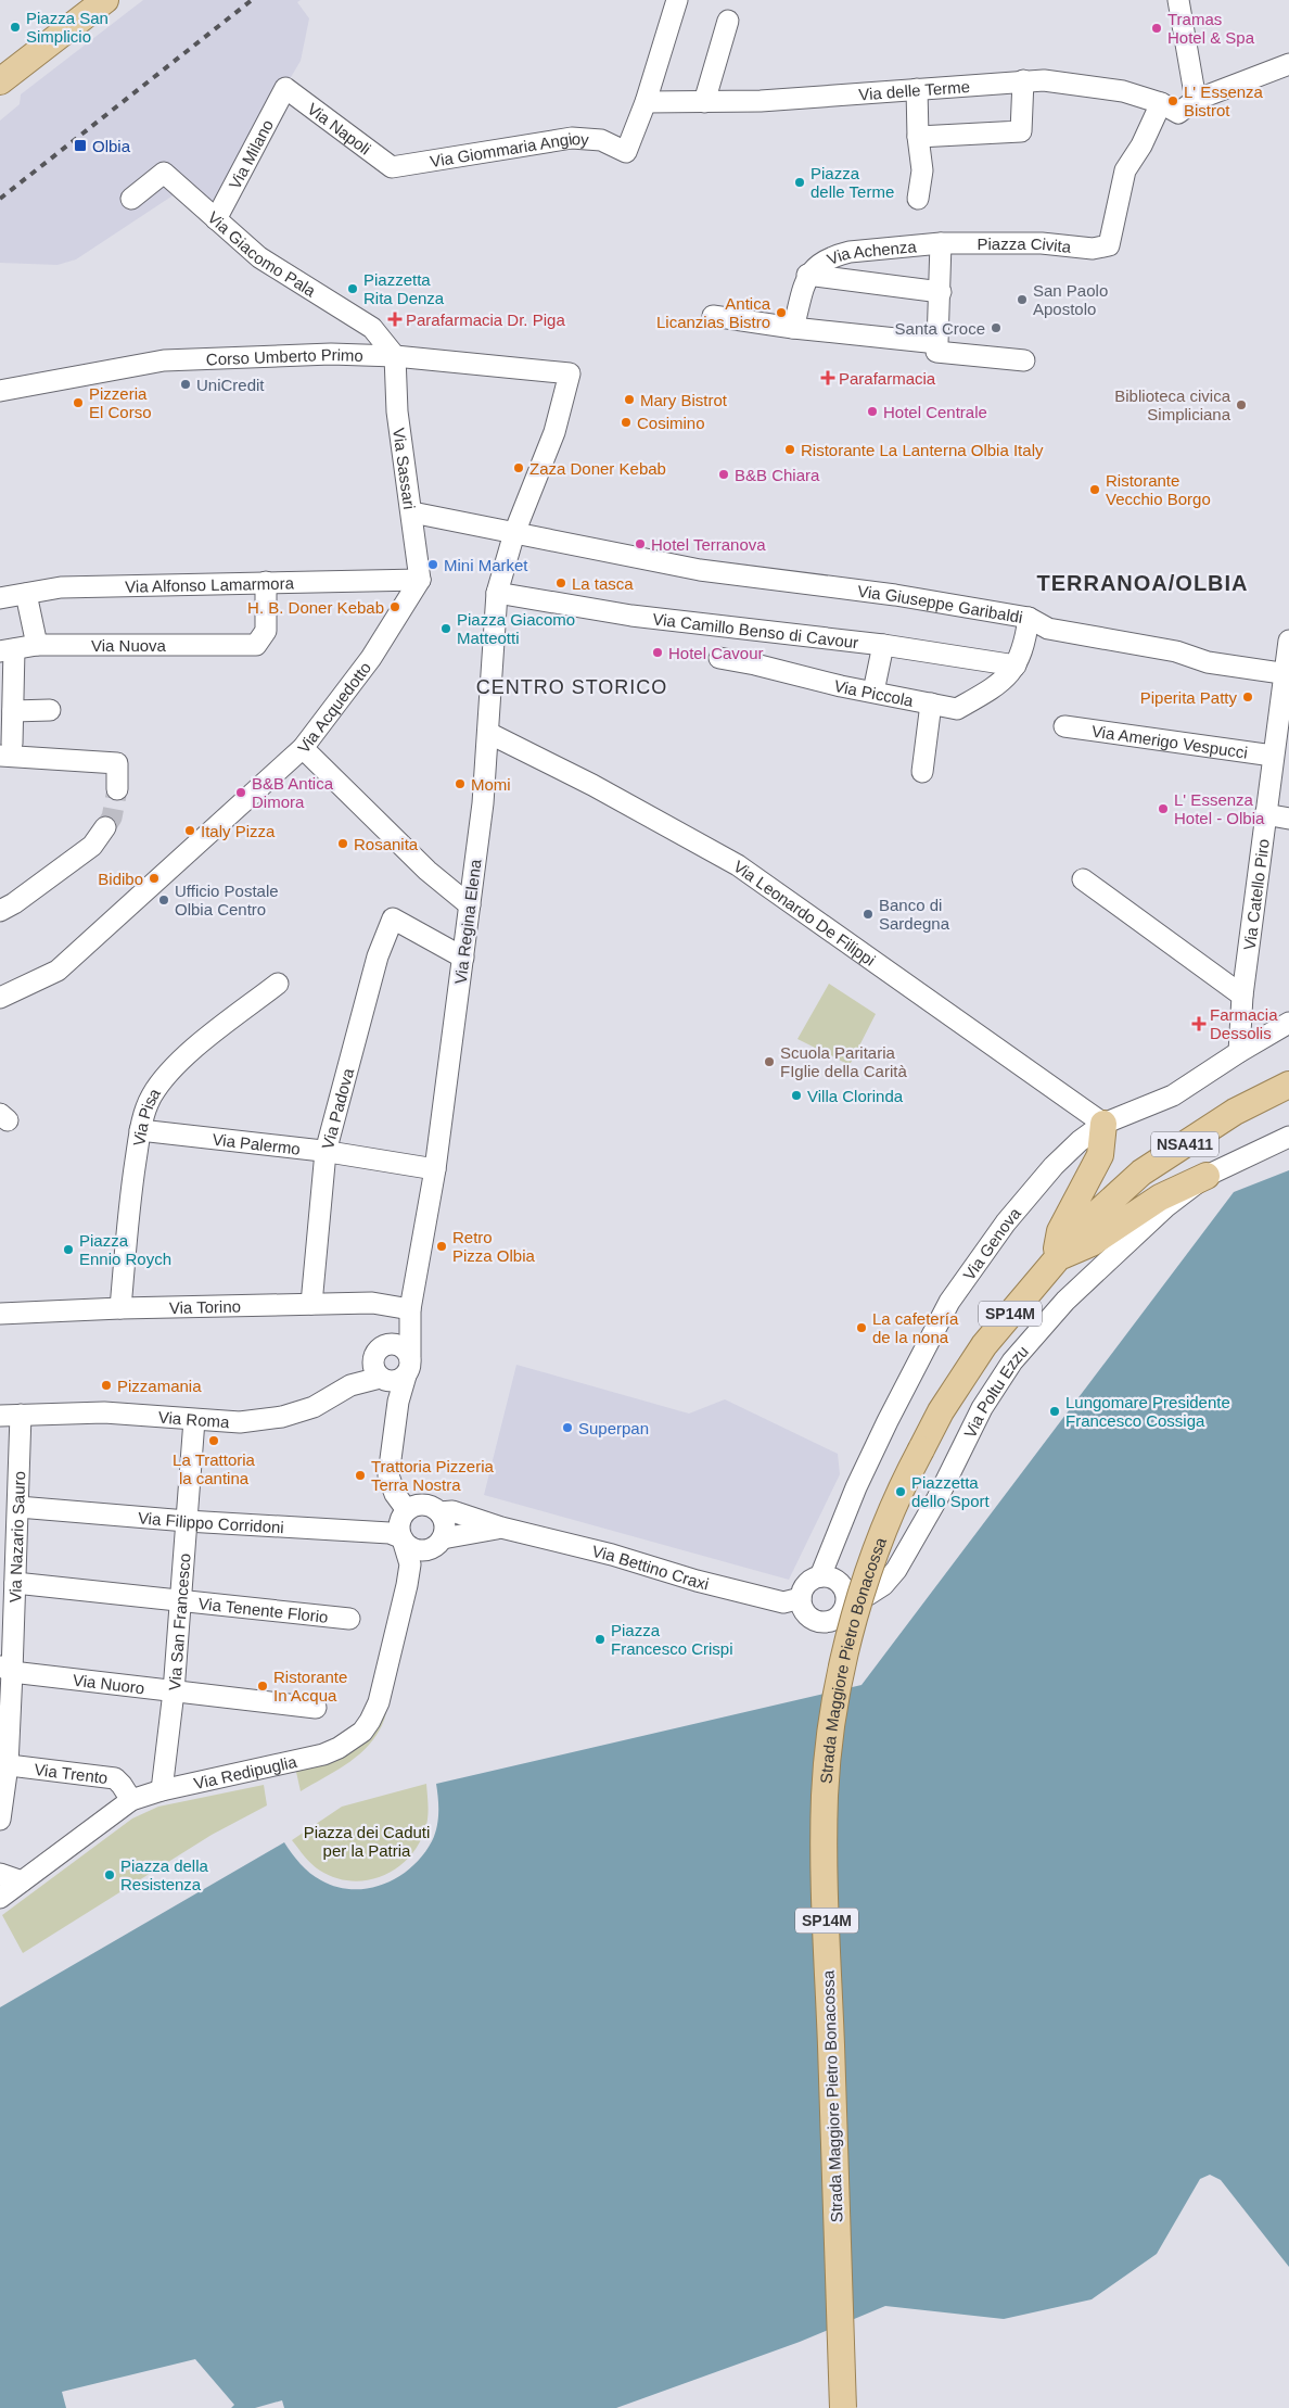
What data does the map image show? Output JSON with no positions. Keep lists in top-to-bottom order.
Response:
{
  "streets": {
    "main road": ["NSA411", "SP14M", "Strada Maggiore Pietro Bonacossa"],
    "street": [
      "Via delle Terme",
      "Via Napoli",
      "Via Giommaria Angioy",
      "Via Milano",
      "Piazza Civita",
      "Via Giacomo Pala",
      "Via Achenza",
      "Corso Umberto Primo",
      "Via Sassari",
      "Via Alfonso Lamarmora",
      "Via Giuseppe Garibaldi",
      "Via Camillo Benso di Cavour",
      "Via Nuova",
      "Via Piccola",
      "Via Acquedotto",
      "Via Amerigo Vespucci",
      "Via Catello Piro",
      "Via Leonardo De Filippi",
      "Via Regina Elena",
      "Via Padova",
      "Via Pisa",
      "Via Palermo",
      "Via Genova",
      "Via Torino",
      "Via Poltu Ezzu",
      "Via Roma",
      "Via Filippo Corridoni",
      "Via Nazario Sauro",
      "Via Bettino Craxi",
      "Via Tenente Florio",
      "Via San Francesco",
      "Via Nuoro",
      "Via Trento",
      "Via Redipuglia"
    ]
  },
  "crossings": [
    ["Via delle Terme", "Via Giommaria Angioy"],
    ["Via delle Terme", "Piazza Civita"],
    ["Via Napoli", "Via Giommaria Angioy"],
    ["Via Napoli", "Via Milano"],
    ["Via Milano", "Via Giacomo Pala"],
    ["Piazza Civita", "Via Achenza"],
    ["Via Giacomo Pala", "Corso Umberto Primo"],
    ["Via Giacomo Pala", "Via Sassari"],
    ["Corso Umberto Primo", "Via Sassari"],
    ["Corso Umberto Primo", "Via Regina Elena"],
    ["Via Sassari", "Via Alfonso Lamarmora"],
    ["Via Sassari", "Via Giuseppe Garibaldi"],
    ["Via Sassari", "Via Acquedotto"],
    ["Via Alfonso Lamarmora", "Via Nuova"],
    ["Via Alfonso Lamarmora", "Via Acquedotto"],
    ["Via Giuseppe Garibaldi", "Via Catello Piro"],
    ["Via Giuseppe Garibaldi", "Via Regina Elena"],
    ["Via Camillo Benso di Cavour", "Via Piccola"],
    ["Via Camillo Benso di Cavour", "Via Regina Elena"],
    ["Via Amerigo Vespucci", "Via Catello Piro"],
    ["Via Catello Piro", "Via Genova"],
    ["Via Leonardo De Filippi", "Via Regina Elena"],
    ["Via Leonardo De Filippi", "Via Genova"],
    ["Via Regina Elena", "Via Padova"],
    ["Via Regina Elena", "Via Palermo"],
    ["Via Regina Elena", "Via Torino"],
    ["Via Regina Elena", "Via Roma"],
    ["Via Regina Elena", "Via Filippo Corridoni"],
    ["Via Regina Elena", "Via Bettino Craxi"],
    ["Via Regina Elena", "Via Redipuglia"],
    ["Via Padova", "Via Palermo"],
    ["Via Padova", "Via Torino"],
    ["Via Pisa", "Via Palermo"],
    ["Via Pisa", "Via Torino"],
    ["Via Genova", "Via Poltu Ezzu"],
    ["Via Genova", "Via Bettino Craxi"],
    ["Via Poltu Ezzu", "Via Bettino Craxi"],
    ["Via Roma", "Via Nazario Sauro"],
    ["Via Roma", "Via San Francesco"],
    ["Via Filippo Corridoni", "Via Nazario Sauro"],
    ["Via Filippo Corridoni", "Via Bettino Craxi"],
    ["Via Filippo Corridoni", "Via San Francesco"],
    ["Via Filippo Corridoni", "Via Redipuglia"],
    ["Via Nazario Sauro", "Via Tenente Florio"],
    ["Via Nazario Sauro", "Via Nuoro"],
    ["Via Nazario Sauro", "Via Trento"],
    ["Via Bettino Craxi", "Via Redipuglia"],
    ["Via Tenente Florio", "Via San Francesco"],
    ["Via San Francesco", "Via Nuoro"],
    ["Via San Francesco", "Via Redipuglia"],
    ["Via Trento", "Via Redipuglia"]
  ],
  "districts": ["TERRANOA/OLBIA", "CENTRO STORICO"],
  "parks": ["Piazza dei Caduti per la Patria"],
  "places": {
    "other": [
      "Piazza San Simplicio",
      "Tramas Hotel & Spa",
      "L' Essenza Bistrot",
      "Piazza delle Terme",
      "Piazzetta Rita Denza",
      "San Paolo Apostolo",
      "Antica Licanzias Bistro",
      "Santa Croce",
      "UniCredit",
      "Mary Bistrot",
      "Pizzeria El Corso",
      "Biblioteca civica Simpliciana",
      "Hotel Centrale",
      "Cosimino",
      "Ristorante La Lanterna Olbia Italy",
      "Zaza Doner Kebab",
      "B&B Chiara",
      "Ristorante Vecchio Borgo",
      "Hotel Terranova",
      "Mini Market",
      "La tasca",
      "H. B. Doner Kebab",
      "Piazza Giacomo Matteotti",
      "Hotel Cavour",
      "Piperita Patty",
      "Momi",
      "B&B Antica Dimora",
      "L' Essenza Hotel - Olbia",
      "Italy Pizza",
      "Rosanita",
      "Bidibo",
      "Ufficio Postale Olbia Centro",
      "Banco di Sardegna",
      "Scuola Paritaria FIglie della Carità",
      "Villa Clorinda",
      "Retro Pizza Olbia",
      "Piazza Ennio Roych",
      "La cafetería de la nona",
      "Pizzamania",
      "Lungomare Presidente Francesco Cossiga",
      "Superpan",
      "La Trattoria la cantina",
      "Trattoria Pizzeria Terra Nostra",
      "Piazzetta dello Sport",
      "Piazza Francesco Crispi",
      "Ristorante In Acqua",
      "Piazza della Resistenza"
    ],
    "transit": ["Olbia"],
    "health": ["Parafarmacia Dr. Piga", "Parafarmacia", "Farmacia Dessolis"]
  }
}
